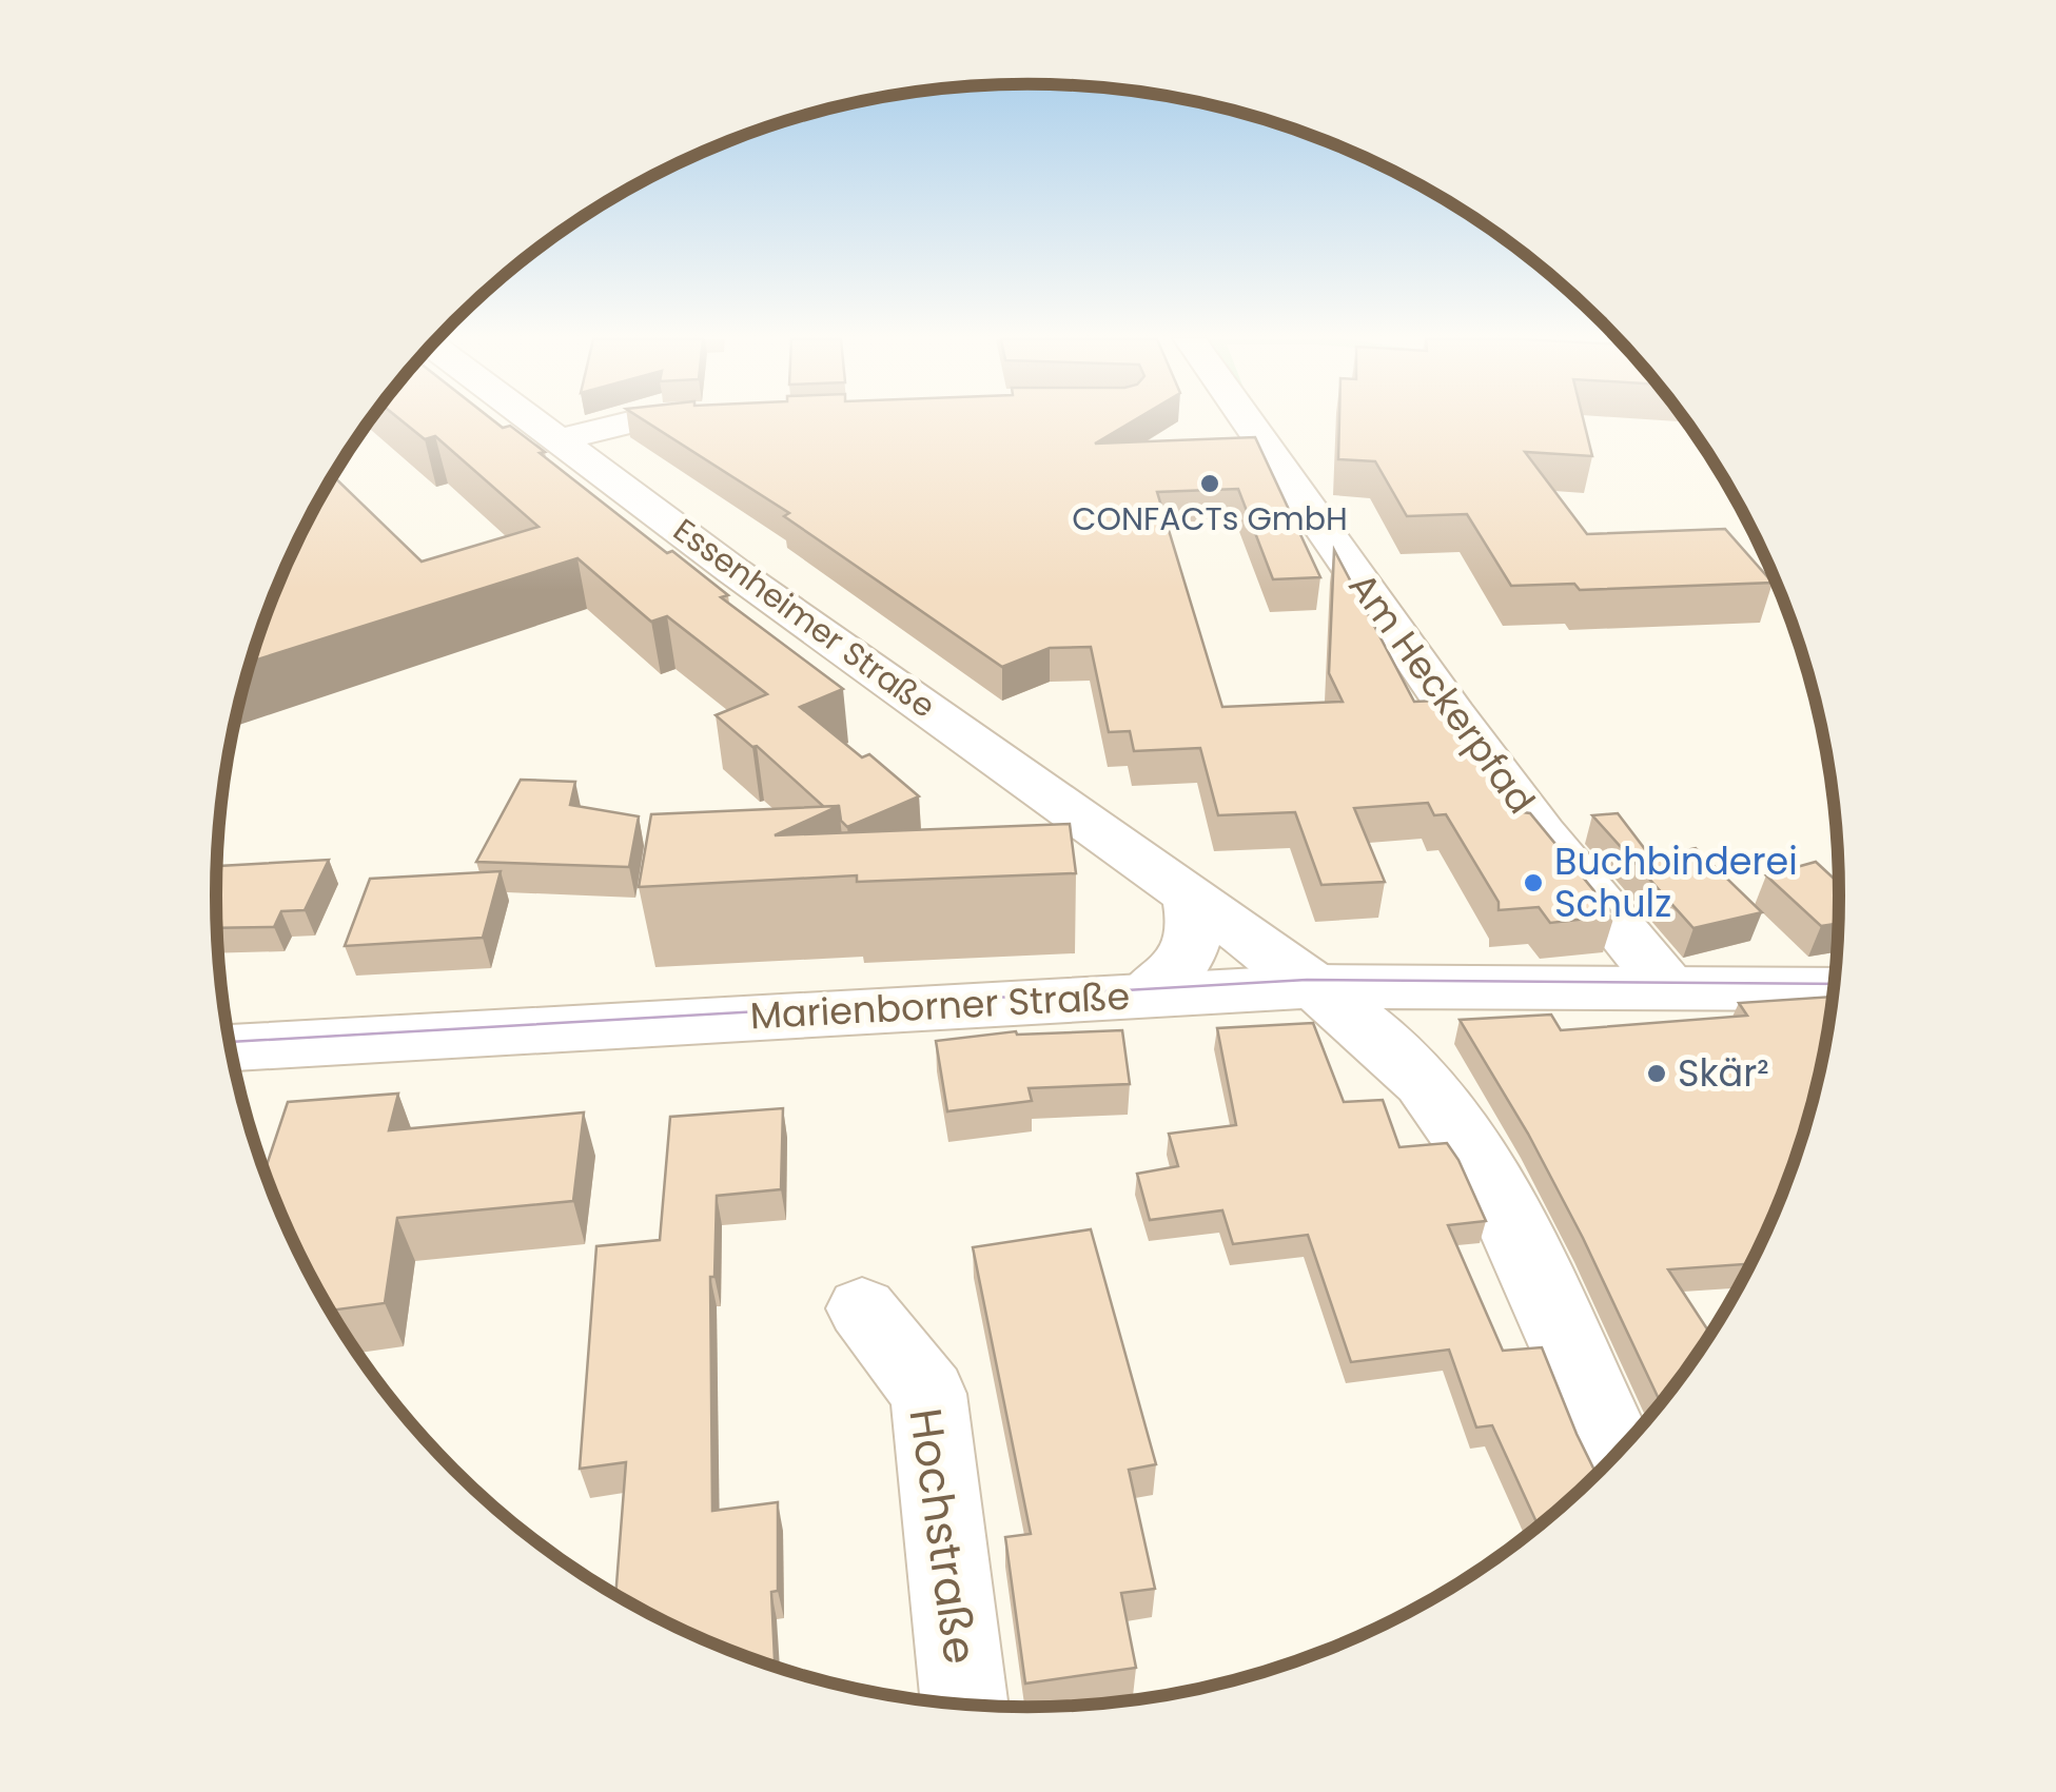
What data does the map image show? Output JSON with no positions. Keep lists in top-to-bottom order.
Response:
{
  "streets": {
    "street": [
      "Essenheimer Straße",
      "Am Heckerpfad",
      "Marienborner Straße",
      "Hochstraße"
    ]
  },
  "crossings": [
    ["Essenheimer Straße", "Marienborner Straße"],
    ["Am Heckerpfad", "Marienborner Straße"]
  ],
  "places": ["CONFACTs GmbH", "Buchbinderei Schulz", "Skär²"]
}
